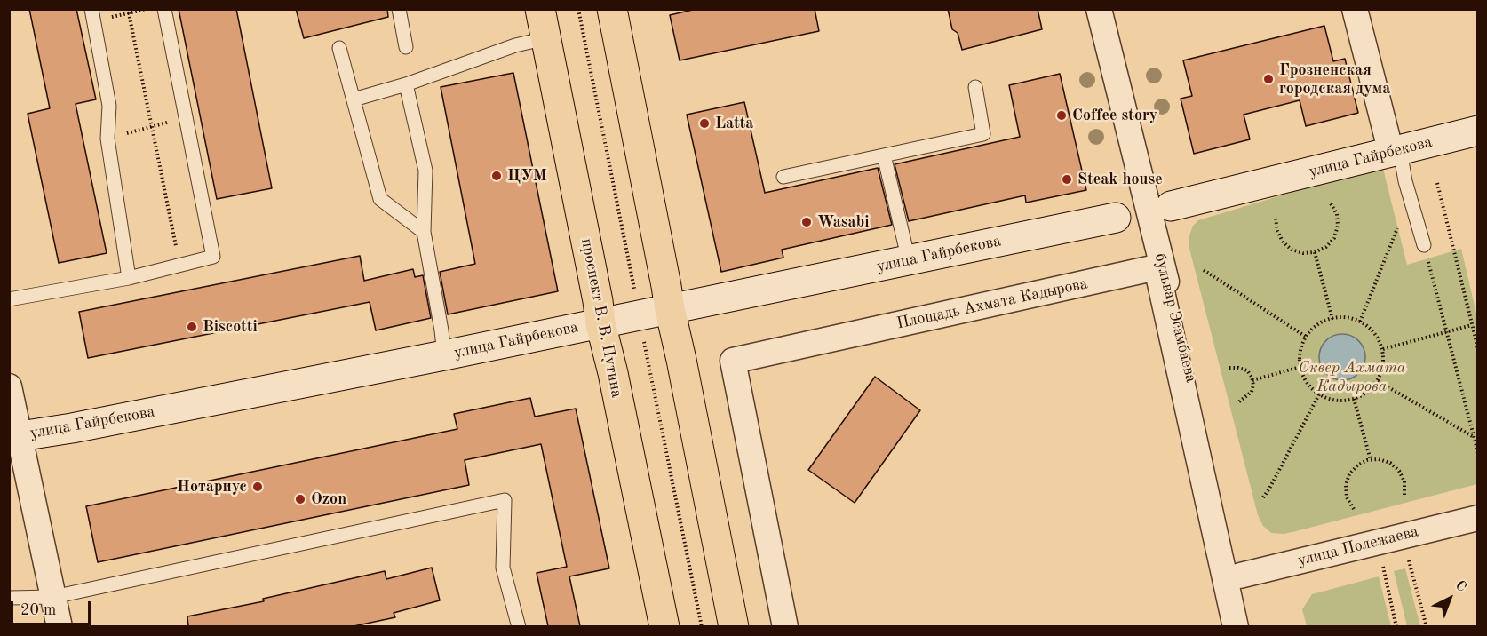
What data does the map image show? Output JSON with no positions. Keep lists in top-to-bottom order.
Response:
{
  "streets": {
    "main road": ["проспект В. В. Путина"],
    "street": [
      "улица Гайрбекова",
      "Площадь Ахмата Кадырова",
      "бульвар Эсамбаева",
      "улица Полежаева"
    ]
  },
  "crossings": [
    ["улица Гайрбекова", "проспект В. В. Путина"],
    ["бульвар Эсамбаева", "улица Полежаева"]
  ],
  "parks": ["Сквер Ахмата Кадырова"],
  "places": [
    "Грозненская городская дума",
    "Coffee story",
    "Latta",
    "ЦУМ",
    "Steak house",
    "Wasabi",
    "Biscotti",
    "Нотариус",
    "Ozon"
  ],
  "scale_bar": "20 m",
  "north": "top right"
}
